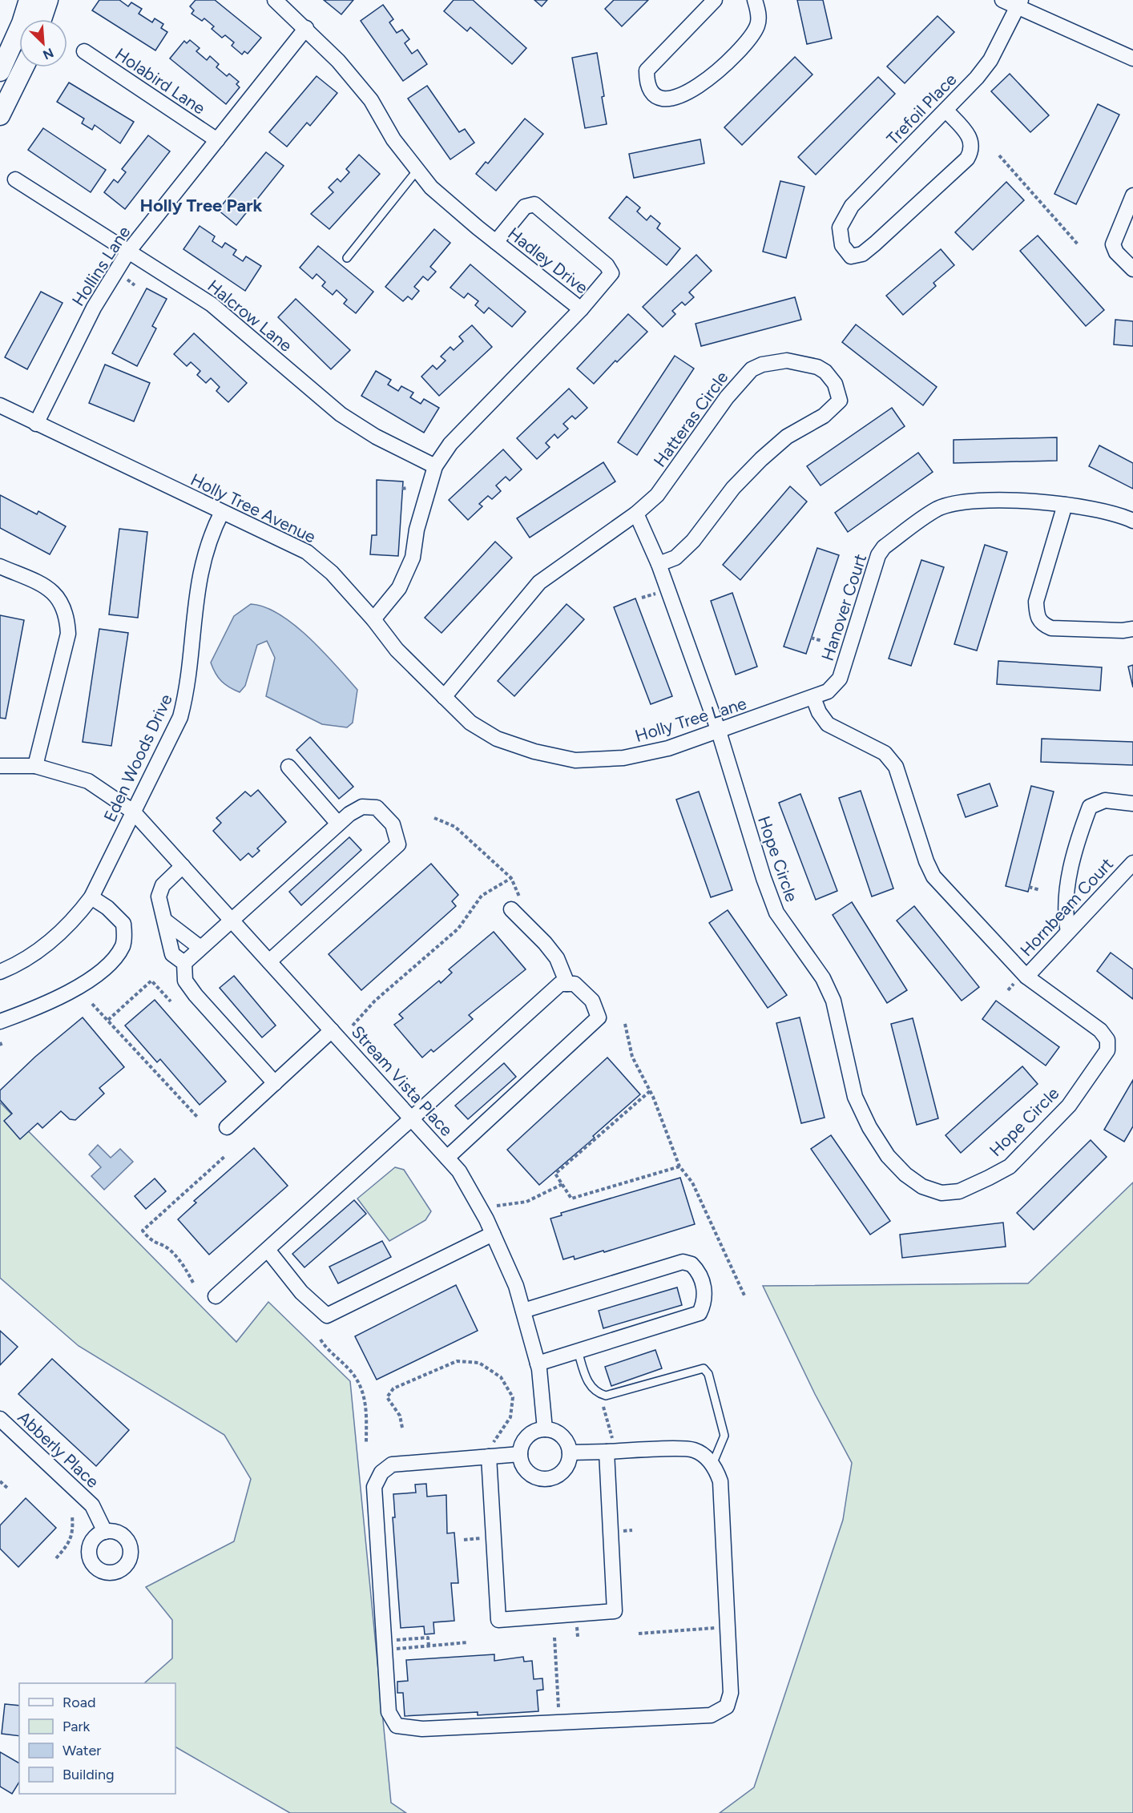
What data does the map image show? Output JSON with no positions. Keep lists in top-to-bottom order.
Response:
{
  "streets": {
    "street": [
      "Holabird Lane",
      "Trefoil Place",
      "Hadley Drive",
      "Hollins Lane",
      "Halcrow Lane",
      "Hatteras Circle",
      "Holly Tree Avenue",
      "Hanover Court",
      "Holly Tree Lane",
      "Eden Woods Drive",
      "Hope Circle",
      "Hornbeam Court",
      "Stream Vista Place",
      "Abberly Place"
    ]
  },
  "crossings": [
    ["Holabird Lane", "Hollins Lane"],
    ["Hadley Drive", "Hollins Lane"],
    ["Hadley Drive", "Halcrow Lane"],
    ["Hadley Drive", "Holly Tree Avenue"],
    ["Hollins Lane", "Halcrow Lane"],
    ["Hollins Lane", "Holly Tree Avenue"],
    ["Hatteras Circle", "Holly Tree Avenue"],
    ["Hatteras Circle", "Hope Circle"],
    ["Holly Tree Avenue", "Holly Tree Lane"],
    ["Holly Tree Avenue", "Eden Woods Drive"],
    ["Hanover Court", "Holly Tree Lane"],
    ["Hanover Court", "Hope Circle"],
    ["Holly Tree Lane", "Hope Circle"],
    ["Eden Woods Drive", "Stream Vista Place"],
    ["Hope Circle", "Hornbeam Court"]
  ],
  "districts": ["Holly Tree Park"],
  "legend": [
    "Road",
    "Park",
    "Water",
    "Building"
  ],
  "north": "bottom right"
}
